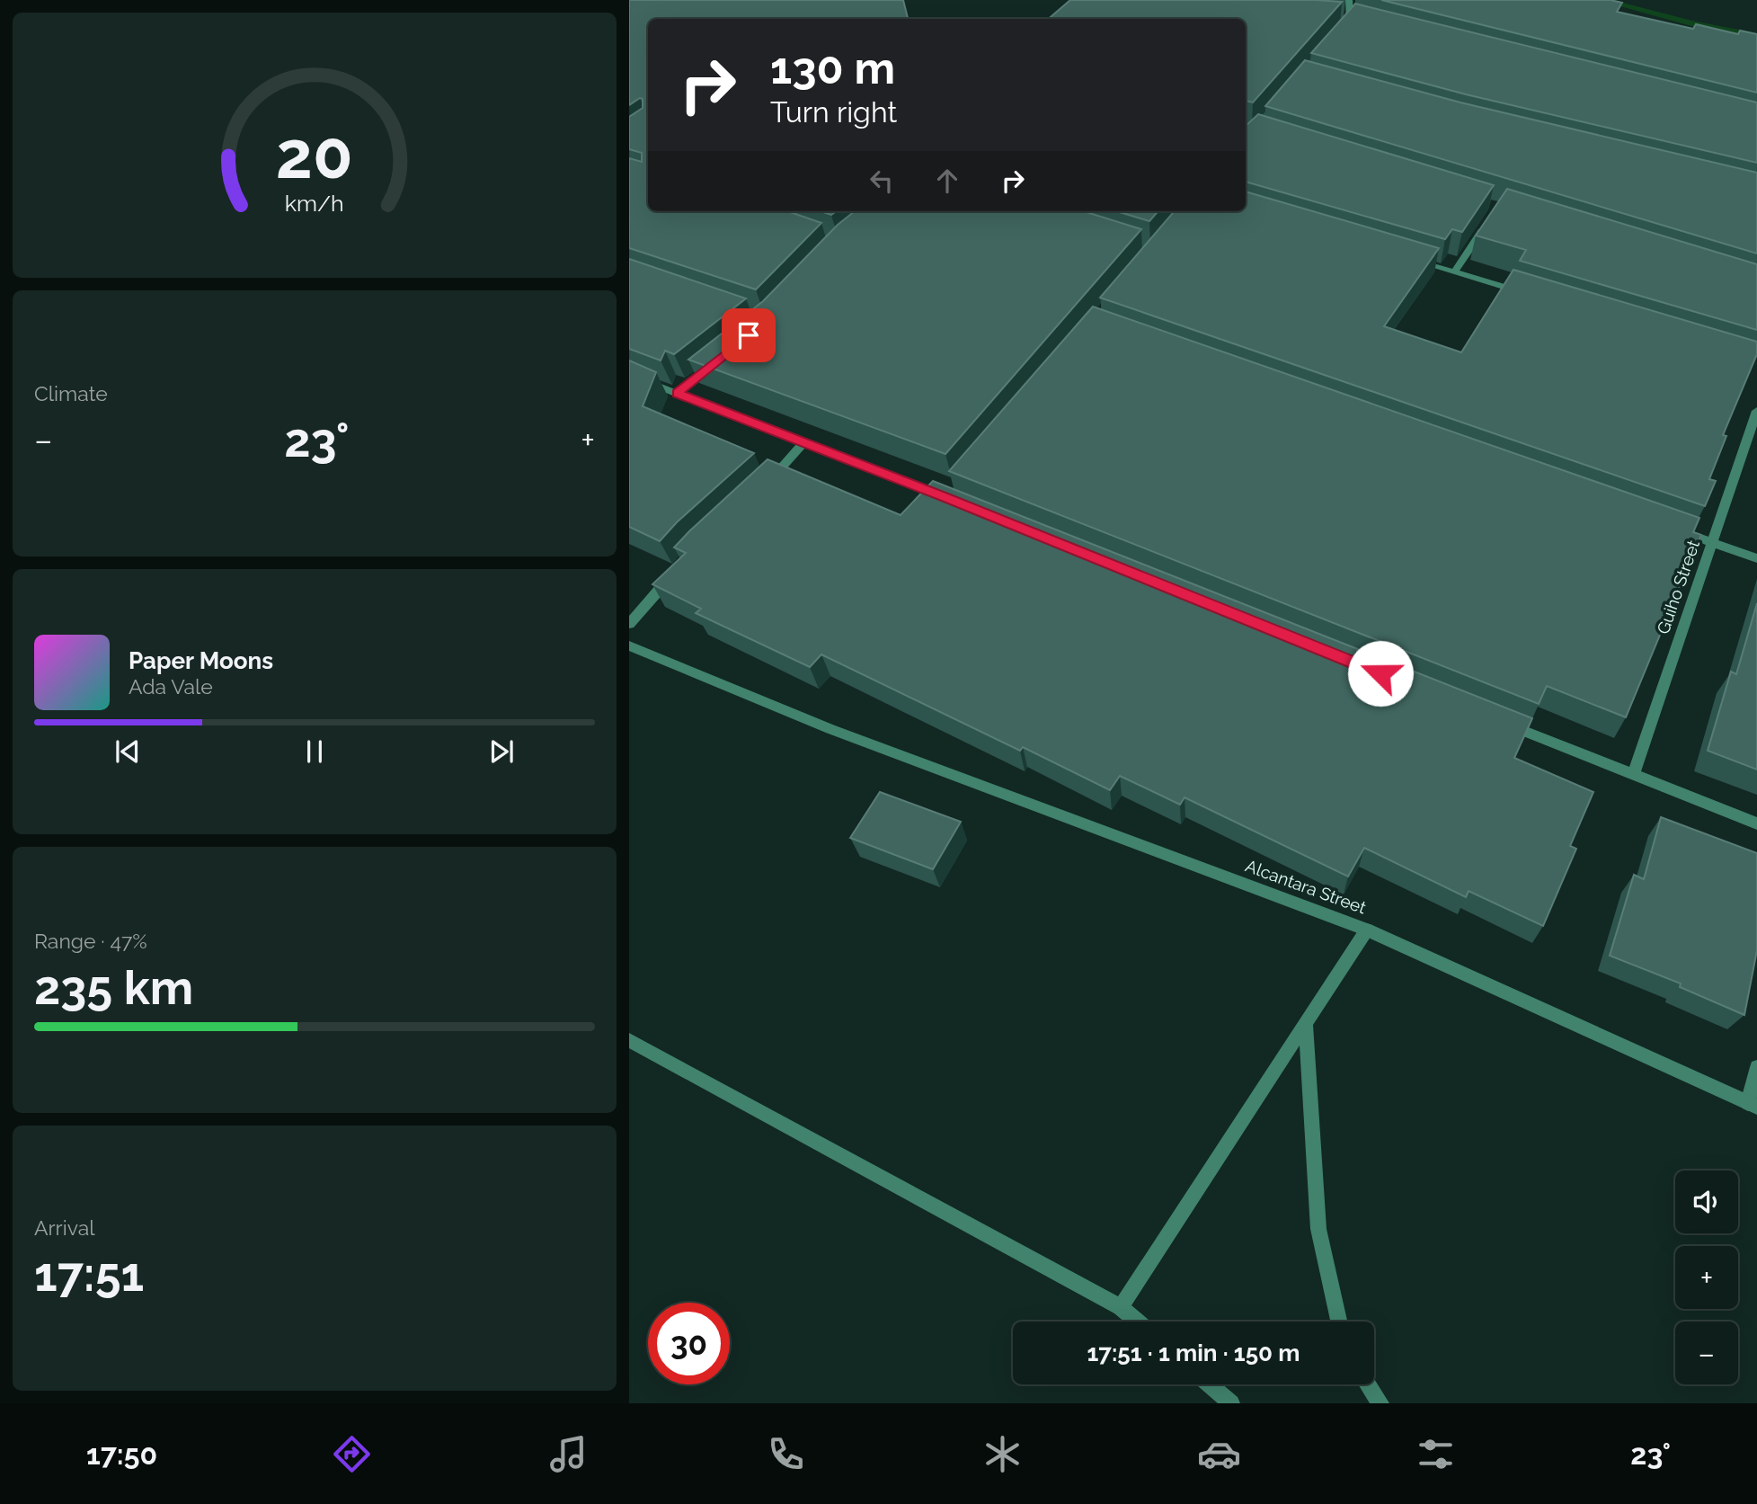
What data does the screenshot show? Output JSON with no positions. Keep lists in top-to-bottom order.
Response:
{
  "streets": {
    "street": ["Guiho Street", "Alcantara Street"]
  },
  "page": {
    "turn": ["130 m", "Turn right"],
    "tile": [
      "Climate",
      ["Range · 47%", "235 km"],
      ["Arrival", "17:51"]
    ],
    "heat": ["−", "23°", "+"],
    "song": ["Paper Moons", "Ada Vale"],
    "map_buttons": ["+", "−"],
    "limit": "30",
    "trip": "17:51 · 1 min · 150 m",
    "tabs": ["17:50", "23°"],
    "gauge": ["20", "km/h"]
  }
}
